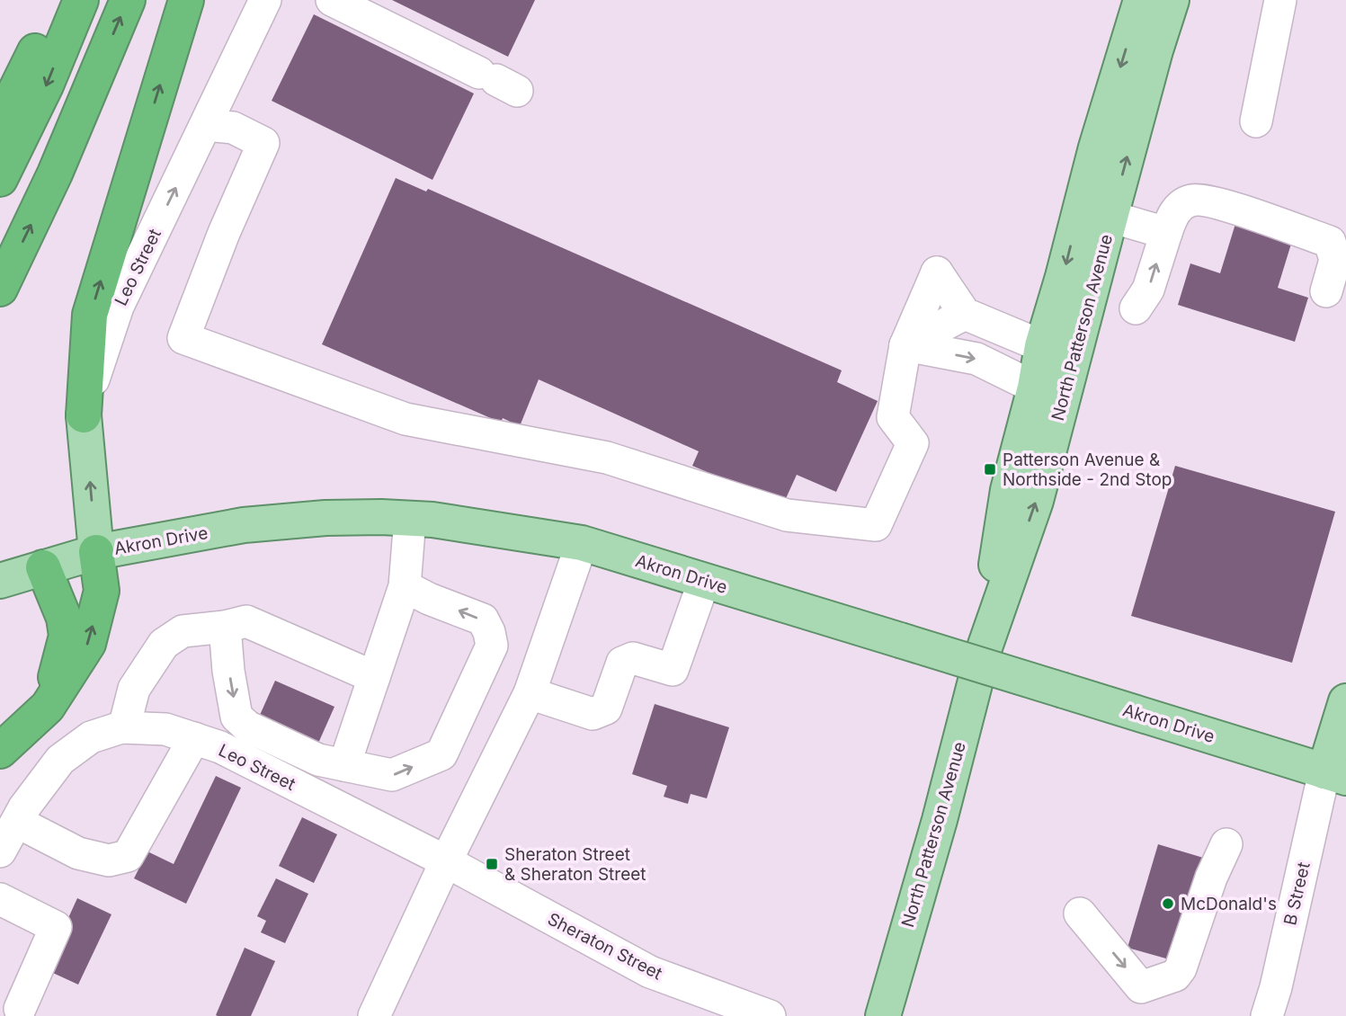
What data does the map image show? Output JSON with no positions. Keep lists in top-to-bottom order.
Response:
{
  "streets": {
    "main road": ["Leo Street", "North Patterson Avenue", "Akron Drive"],
    "street": ["B Street", "Sheraton Street"]
  },
  "crossings": [
    ["Leo Street", "Akron Drive"],
    ["Leo Street", "Sheraton Street"],
    ["Akron Drive", "B Street"]
  ],
  "one_way": ["Leo Street"],
  "places": {
    "transit": ["Patterson Avenue & Northside - 2nd Stop", "Sheraton Street & Sheraton Street"],
    "other": ["McDonald's"]
  }
}
